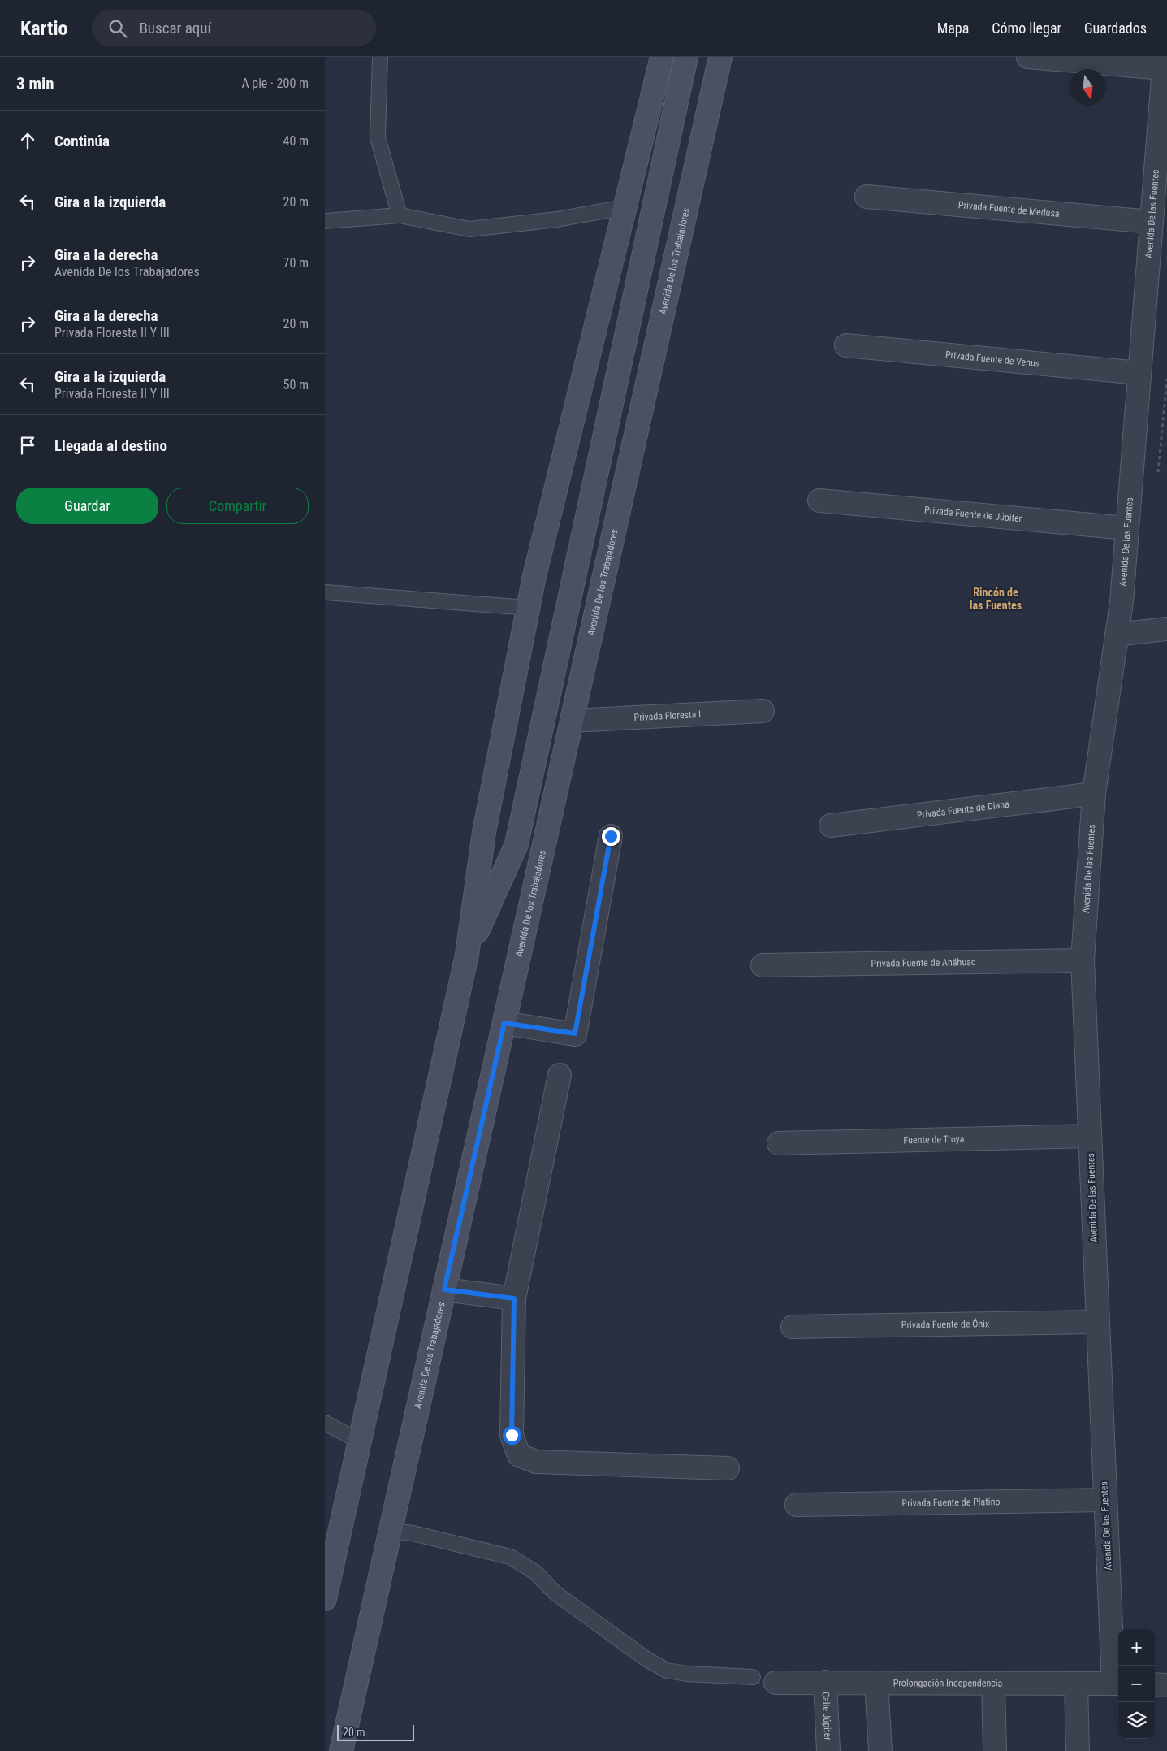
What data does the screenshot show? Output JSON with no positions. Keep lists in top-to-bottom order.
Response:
{
  "streets": {
    "main road": ["Avenida De los Trabajadores"],
    "street": [
      "Privada Fuente de Medusa",
      "Avenida De las Fuentes",
      "Privada Fuente de Venus",
      "Privada Fuente de Júpiter",
      "Privada Floresta I",
      "Privada Fuente de Diana",
      "Privada Fuente de Anáhuac",
      "Fuente de Troya",
      "Privada Fuente de Ónix",
      "Privada Fuente de Platino",
      "Prolongación Independencia",
      "Calle Júpiter"
    ]
  },
  "crossings": [
    ["Privada Fuente de Medusa", "Avenida De las Fuentes"],
    ["Avenida De las Fuentes", "Privada Fuente de Venus"],
    ["Avenida De las Fuentes", "Privada Fuente de Júpiter"],
    ["Avenida De las Fuentes", "Privada Fuente de Diana"],
    ["Avenida De las Fuentes", "Privada Fuente de Anáhuac"],
    ["Avenida De las Fuentes", "Fuente de Troya"],
    ["Avenida De las Fuentes", "Privada Fuente de Ónix"],
    ["Avenida De las Fuentes", "Privada Fuente de Platino"],
    ["Avenida De las Fuentes", "Prolongación Independencia"],
    ["Avenida De los Trabajadores", "Privada Floresta I"],
    ["Prolongación Independencia", "Calle Júpiter"]
  ],
  "districts": ["Rincón de las Fuentes"],
  "scale_bar": "20 m",
  "north": "bottom",
  "page": {
    "header": "Kartio",
    "search": "Buscar aquí",
    "nav": ["Mapa", "Cómo llegar", "Guardados"],
    "heading": ["3 min", "A pie · 200 m"],
    "list": [
      ["Continúa", "40 m"],
      ["Gira a la izquierda", "20 m"],
      ["Gira a la derecha", "Avenida De los Trabajadores", "70 m"],
      ["Gira a la derecha", "Privada Floresta II Y III", "20 m"],
      ["Gira a la izquierda", "Privada Floresta II Y III", "50 m"],
      "Llegada al destino"
    ],
    "buttons": ["Guardar", "Compartir"],
    "map_buttons": ["+", "−"],
    "scale": "20 m"
  }
}
